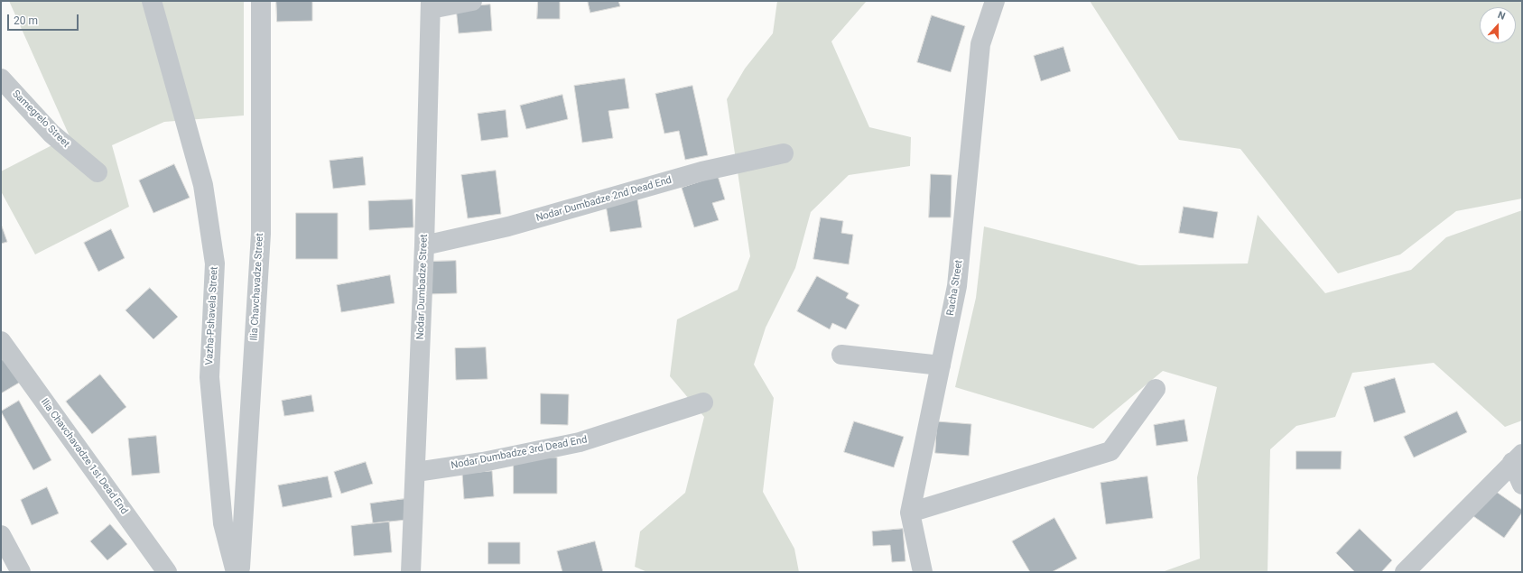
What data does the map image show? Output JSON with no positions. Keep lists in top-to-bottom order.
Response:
{
  "streets": {
    "street": [
      "Samegrelo Street",
      "Nodar Dumbadze 2nd Dead End",
      "Ilia Chavchavadze Street",
      "Nodar Dumbadze Street",
      "Racha Street",
      "Vazha-Pshavela Street",
      "Nodar Dumbadze 3rd Dead End",
      "Ilia Chavchavadze 1st Dead End"
    ]
  },
  "crossings": [
    ["Nodar Dumbadze 2nd Dead End", "Nodar Dumbadze Street"],
    ["Nodar Dumbadze Street", "Nodar Dumbadze 3rd Dead End"]
  ],
  "scale_bar": "20 m",
  "north": "top"
}
